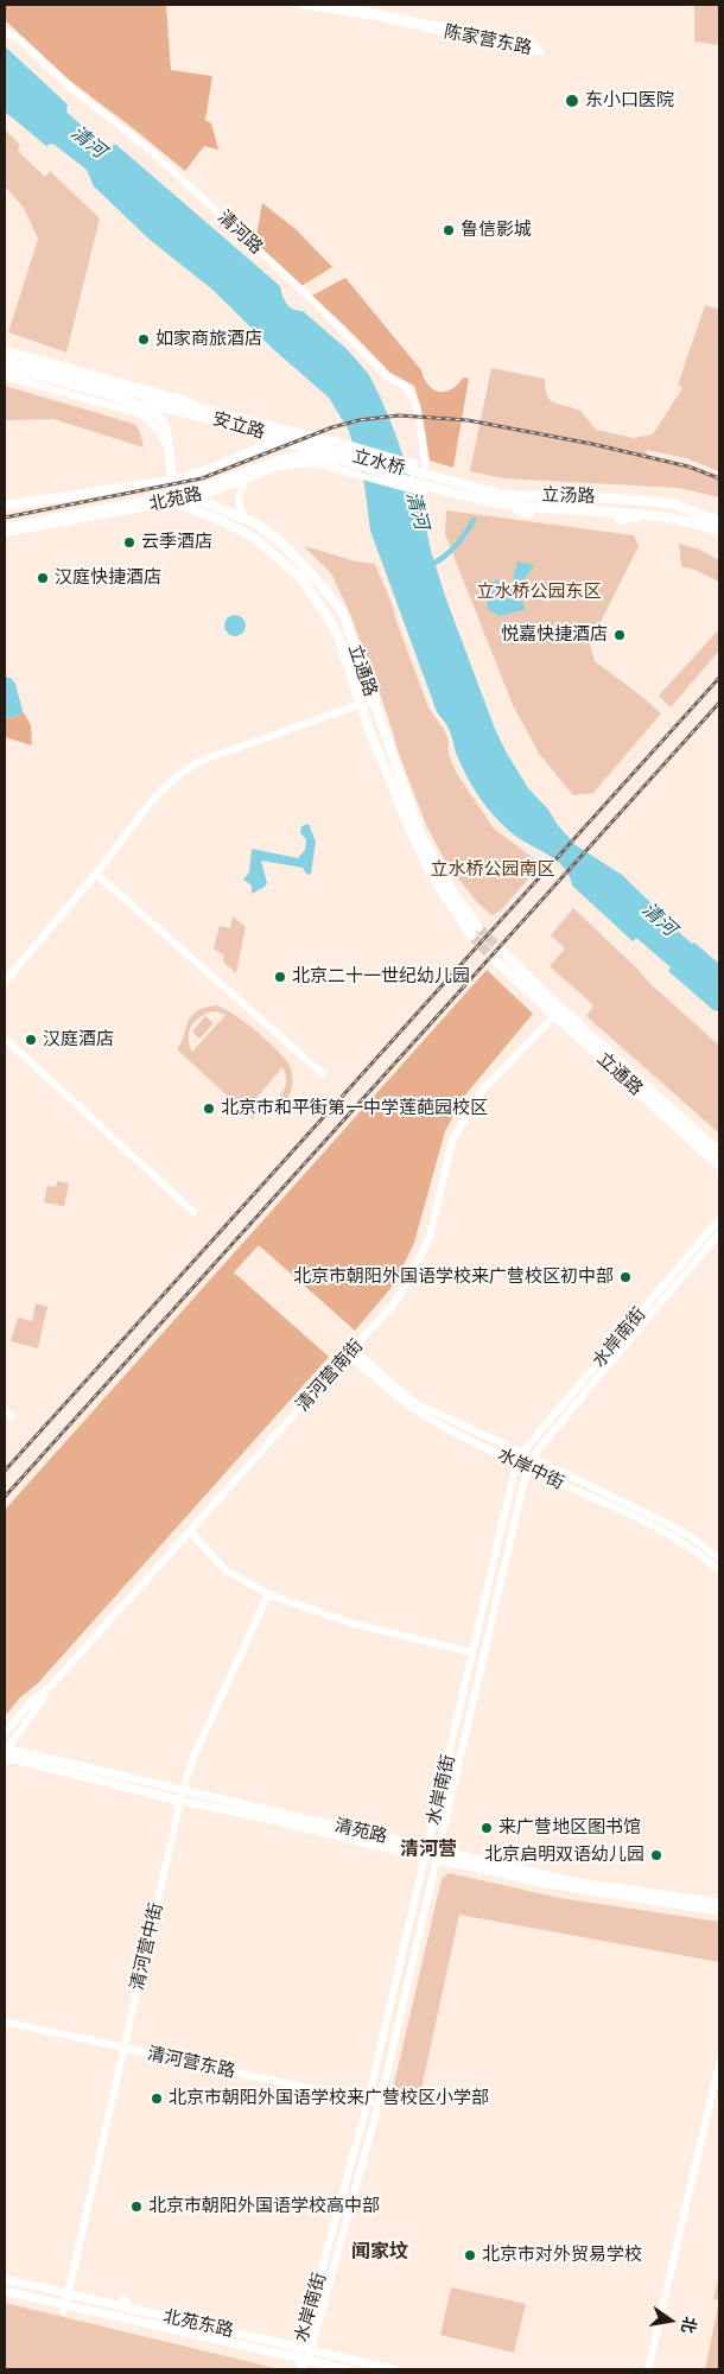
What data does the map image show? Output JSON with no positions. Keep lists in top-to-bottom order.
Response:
{
  "streets": {
    "main road": [
      "安立路",
      "立水桥",
      "立汤路",
      "北苑路",
      "立通路",
      "清苑路",
      "北苑东路"
    ],
    "street": [
      "陈家营东路",
      "清河路",
      "水岸南街",
      "清河营南街",
      "水岸中街",
      "清河营中街",
      "清河营东路"
    ]
  },
  "crossings": [
    ["清河路", "立水桥"],
    ["清河路", "立汤路"],
    ["安立路", "立水桥"],
    ["安立路", "北苑路"],
    ["安立路", "立通路"],
    ["立水桥", "立汤路"],
    ["北苑路", "立通路"],
    ["水岸南街", "水岸中街"],
    ["水岸南街", "清苑路"],
    ["水岸南街", "清河营东路"],
    ["水岸南街", "北苑东路"],
    ["清河营南街", "水岸中街"],
    ["清河营南街", "清苑路"],
    ["清苑路", "清河营中街"],
    ["清河营中街", "清河营东路"],
    ["清河营中街", "北苑东路"]
  ],
  "districts": ["清河营", "闻家坟"],
  "water": ["清河"],
  "parks": ["立水桥公园东区", "立水桥公园南区"],
  "places": [
    "东小口医院",
    "鲁信影城",
    "如家商旅酒店",
    "云季酒店",
    "汉庭快捷酒店",
    "悦嘉快捷酒店",
    "北京二十一世纪幼儿园",
    "汉庭酒店",
    "北京市和平街第一中学莲葩园校区",
    "北京市朝阳外国语学校来广营校区初中部",
    "来广营地区图书馆",
    "北京启明双语幼儿园",
    "北京市朝阳外国语学校来广营校区小学部",
    "北京市朝阳外国语学校高中部",
    "北京市对外贸易学校"
  ],
  "north": "right"
}
